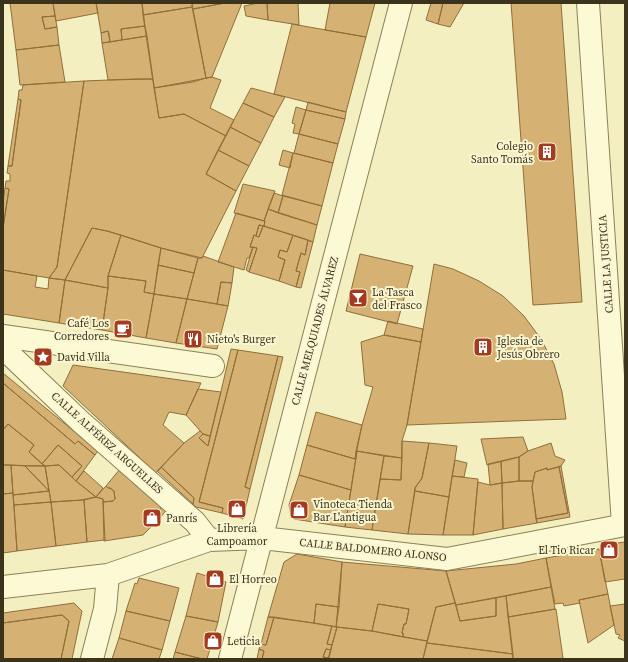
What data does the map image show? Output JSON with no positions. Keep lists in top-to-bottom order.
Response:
{
  "streets": {
    "street": [
      "CALLE LA JUSTICIA",
      "CALLE MELQUIADES ÁLVAREZ",
      "CALLE ALFÉREZ ARGUELLES",
      "CALLE BALDOMERO ALONSO"
    ]
  },
  "crossings": [
    ["CALLE LA JUSTICIA", "CALLE BALDOMERO ALONSO"],
    ["CALLE MELQUIADES ÁLVAREZ", "CALLE BALDOMERO ALONSO"],
    ["CALLE ALFÉREZ ARGUELLES", "CALLE BALDOMERO ALONSO"]
  ],
  "places": {
    "building": ["Colegio Santo Tomás", "Iglesia de Jesús Obrero"],
    "bar": ["La Tasca del Frasco"],
    "cafe": ["Café Los Corredores"],
    "restaurant": ["Nieto's Burger"],
    "place": ["David Villa"],
    "shop": [
      "Librería Campoamor",
      "Vinoteca Tienda Bar L'antigua",
      "Panrís",
      "El Tio Ricar",
      "El Horreo",
      "Leticia"
    ]
  }
}
